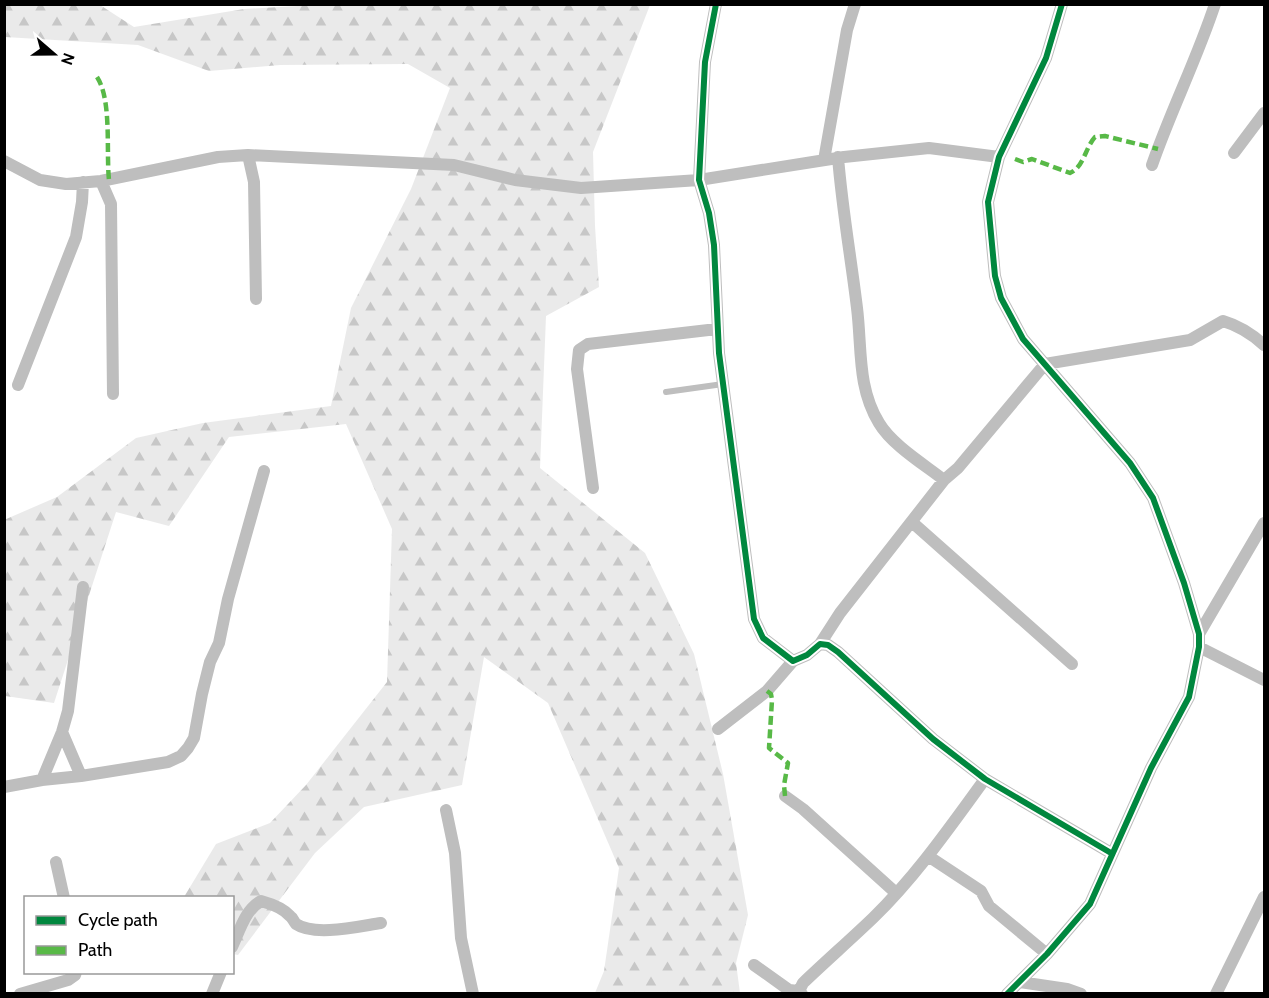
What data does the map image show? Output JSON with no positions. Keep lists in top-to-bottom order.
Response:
{
  "legend": ["Cycle path", "Path"],
  "north": "right"
}
